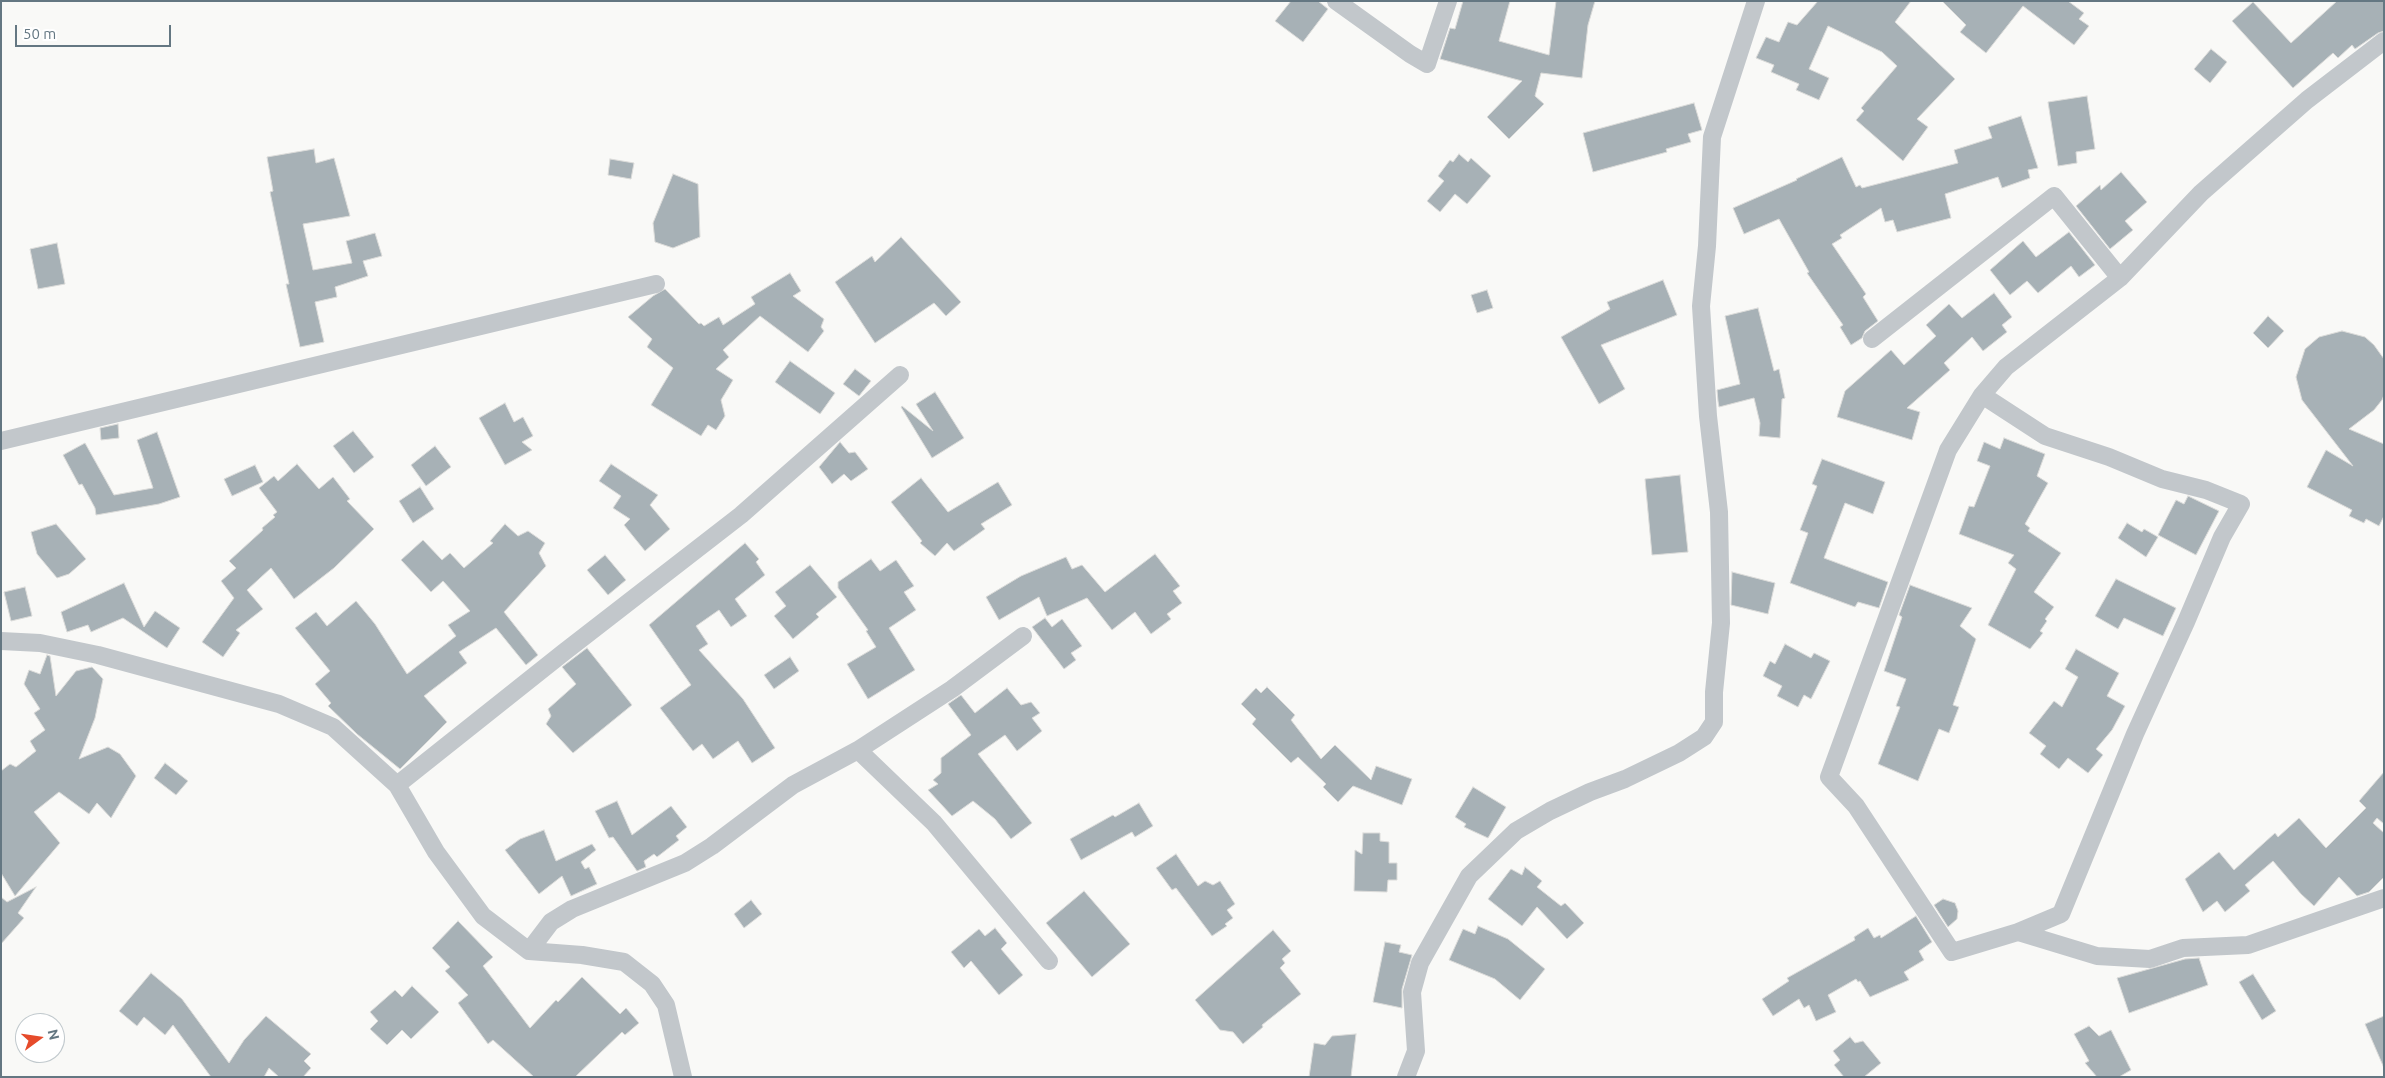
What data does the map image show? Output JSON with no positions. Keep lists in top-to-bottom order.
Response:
{
  "scale_bar": "50 m",
  "north": "right"
}
